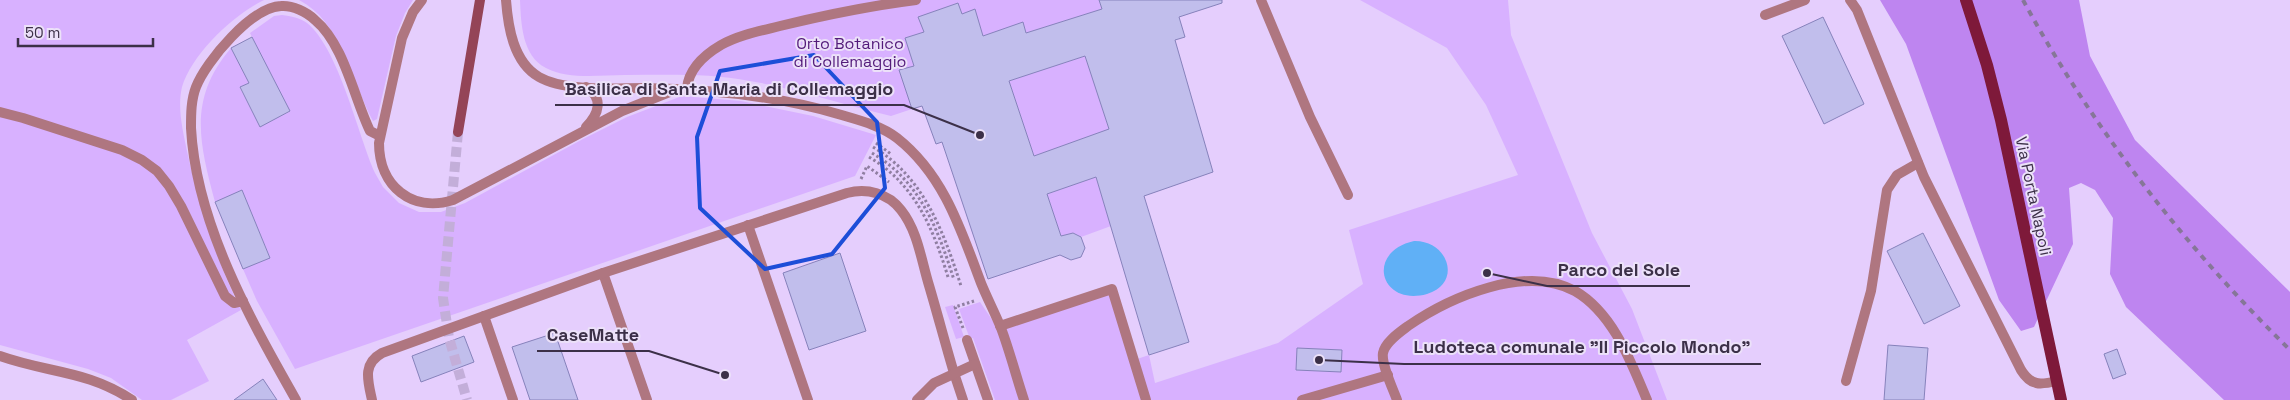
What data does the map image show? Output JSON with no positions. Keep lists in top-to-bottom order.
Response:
{
  "streets": {
    "main road": ["Via Porta Napoli"]
  },
  "parks": ["Orto Botanico di Collemaggio"],
  "places": [
    "Basilica di Santa Maria di Collemaggio",
    "Parco del Sole",
    "Ludoteca comunale \"Il Piccolo Mondo\"",
    "CaseMatte"
  ],
  "scale_bar": "50 m"
}
